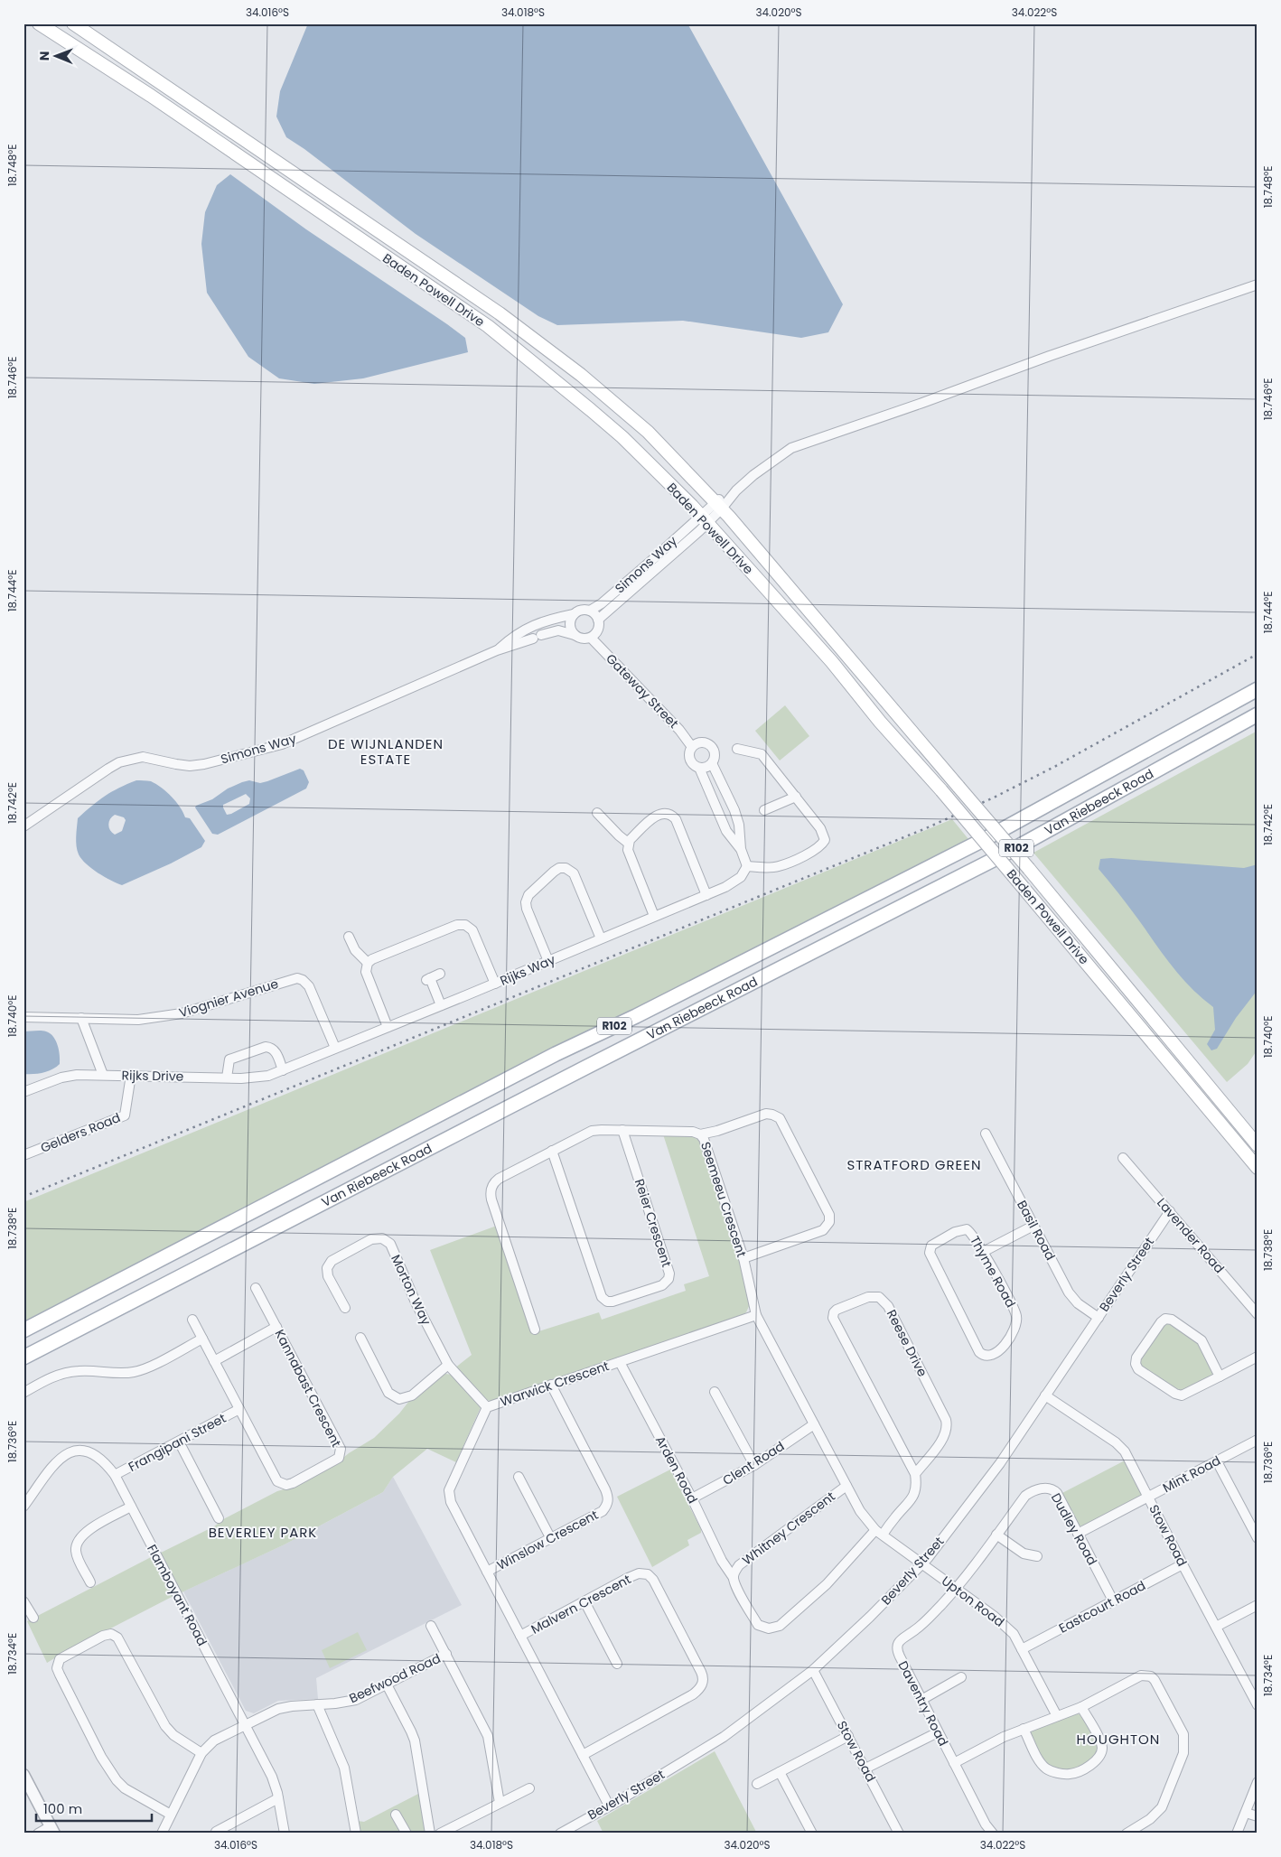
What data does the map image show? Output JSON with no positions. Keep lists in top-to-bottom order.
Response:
{
  "streets": {
    "main road": ["Baden Powell Drive", "Van Riebeeck Road", "R102"],
    "street": [
      "Simons Way",
      "Gateway Street",
      "Rijks Way",
      "Viognier Avenue",
      "Rijks Drive",
      "Gelders Road",
      "Seemeeu Crescent",
      "Reier Crescent",
      "Basil Road",
      "Lavender Road",
      "Thyme Road",
      "Beverly Street",
      "Morton Way",
      "Reese Drive",
      "Warwick Crescent",
      "Kannabast Crescent",
      "Frangipani Street",
      "Clent Road",
      "Arden Road",
      "Mint Road",
      "Whitney Crescent",
      "Dudley Road",
      "Stow Road",
      "Winslow Crescent",
      "Flamboyant Road",
      "Upton Road",
      "Malvern Crescent",
      "Eastcourt Road",
      "Beefwood Road",
      "Daventry Road"
    ]
  },
  "crossings": [
    ["Baden Powell Drive", "Simons Way"],
    ["Simons Way", "Gateway Street"],
    ["Rijks Way", "Viognier Avenue"],
    ["Rijks Way", "Rijks Drive"],
    ["Rijks Drive", "Gelders Road"],
    ["Seemeeu Crescent", "Reier Crescent"],
    ["Seemeeu Crescent", "Warwick Crescent"],
    ["Basil Road", "Beverly Street"],
    ["Lavender Road", "Beverly Street"],
    ["Beverly Street", "Warwick Crescent"],
    ["Beverly Street", "Stow Road"],
    ["Beverly Street", "Upton Road"],
    ["Morton Way", "Warwick Crescent"],
    ["Warwick Crescent", "Arden Road"],
    ["Warwick Crescent", "Winslow Crescent"],
    ["Warwick Crescent", "Malvern Crescent"],
    ["Kannabast Crescent", "Frangipani Street"],
    ["Frangipani Street", "Flamboyant Road"],
    ["Clent Road", "Arden Road"],
    ["Arden Road", "Whitney Crescent"],
    ["Mint Road", "Dudley Road"],
    ["Mint Road", "Stow Road"],
    ["Dudley Road", "Upton Road"],
    ["Dudley Road", "Eastcourt Road"],
    ["Dudley Road", "Daventry Road"],
    ["Stow Road", "Eastcourt Road"],
    ["Flamboyant Road", "Beefwood Road"],
    ["Upton Road", "Eastcourt Road"],
    ["Upton Road", "Daventry Road"]
  ],
  "districts": [
    "DE WIJNLANDEN ESTATE",
    "STRATFORD GREEN",
    "BEVERLEY PARK",
    "HOUGHTON"
  ],
  "scale_bar": "100 m",
  "north": "left",
  "coordinates": [
    "34.016°S",
    "34.018°S",
    "34.020°S",
    "34.022°S",
    "18.748°E",
    "18.746°E",
    "18.744°E",
    "18.742°E",
    "18.740°E",
    "18.738°E",
    "18.736°E",
    "18.734°E"
  ]
}
